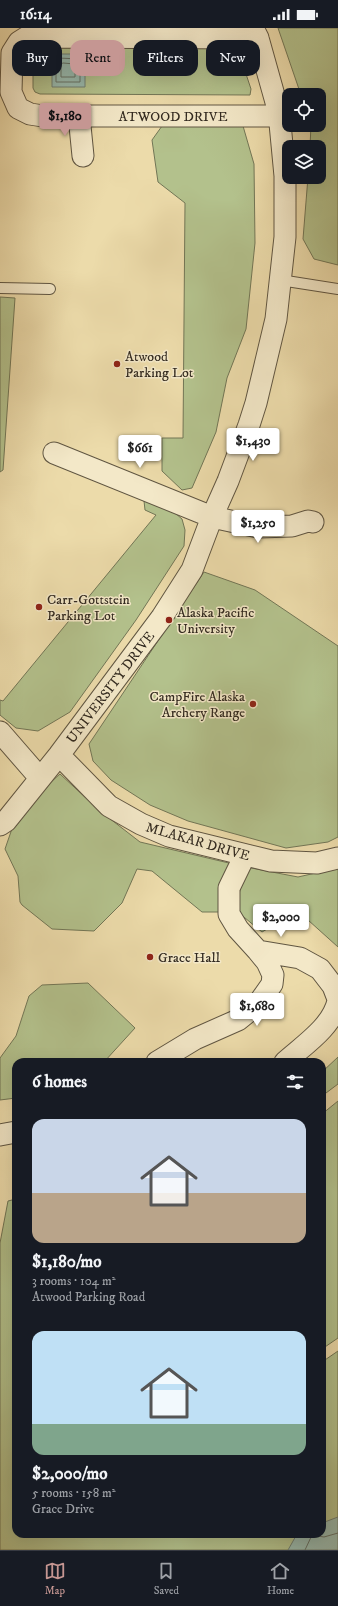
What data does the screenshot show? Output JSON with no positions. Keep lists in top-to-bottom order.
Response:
{
  "streets": {
    "street": ["ATWOOD DRIVE", "UNIVERSITY DRIVE", "MLAKAR DRIVE"]
  },
  "crossings": [
    ["ATWOOD DRIVE", "UNIVERSITY DRIVE"],
    ["UNIVERSITY DRIVE", "MLAKAR DRIVE"]
  ],
  "places": [
    "Atwood Parking Lot",
    "Carr-Gottstein Parking Lot",
    "Alaska Pacific University",
    "CampFire Alaska Archery Range",
    "Grace Hall"
  ],
  "page": {
    "status": "16:14",
    "chip": [
      "Buy",
      "Rent",
      "Filters",
      "New"
    ],
    "price": [
      "$1,180",
      "$1,430",
      "$661",
      "$1,250",
      "$2,000",
      "$1,680"
    ],
    "heading": "6 homes",
    "list": [
      {
        "name": "$1,180/mo",
        "note": "3 rooms · 104 m² · Atwood Parking Road"
      },
      {
        "name": "$2,000/mo",
        "note": "5 rooms · 158 m² · Grace Drive"
      }
    ],
    "tabs": ["Map", "Saved", "Home"]
  }
}
